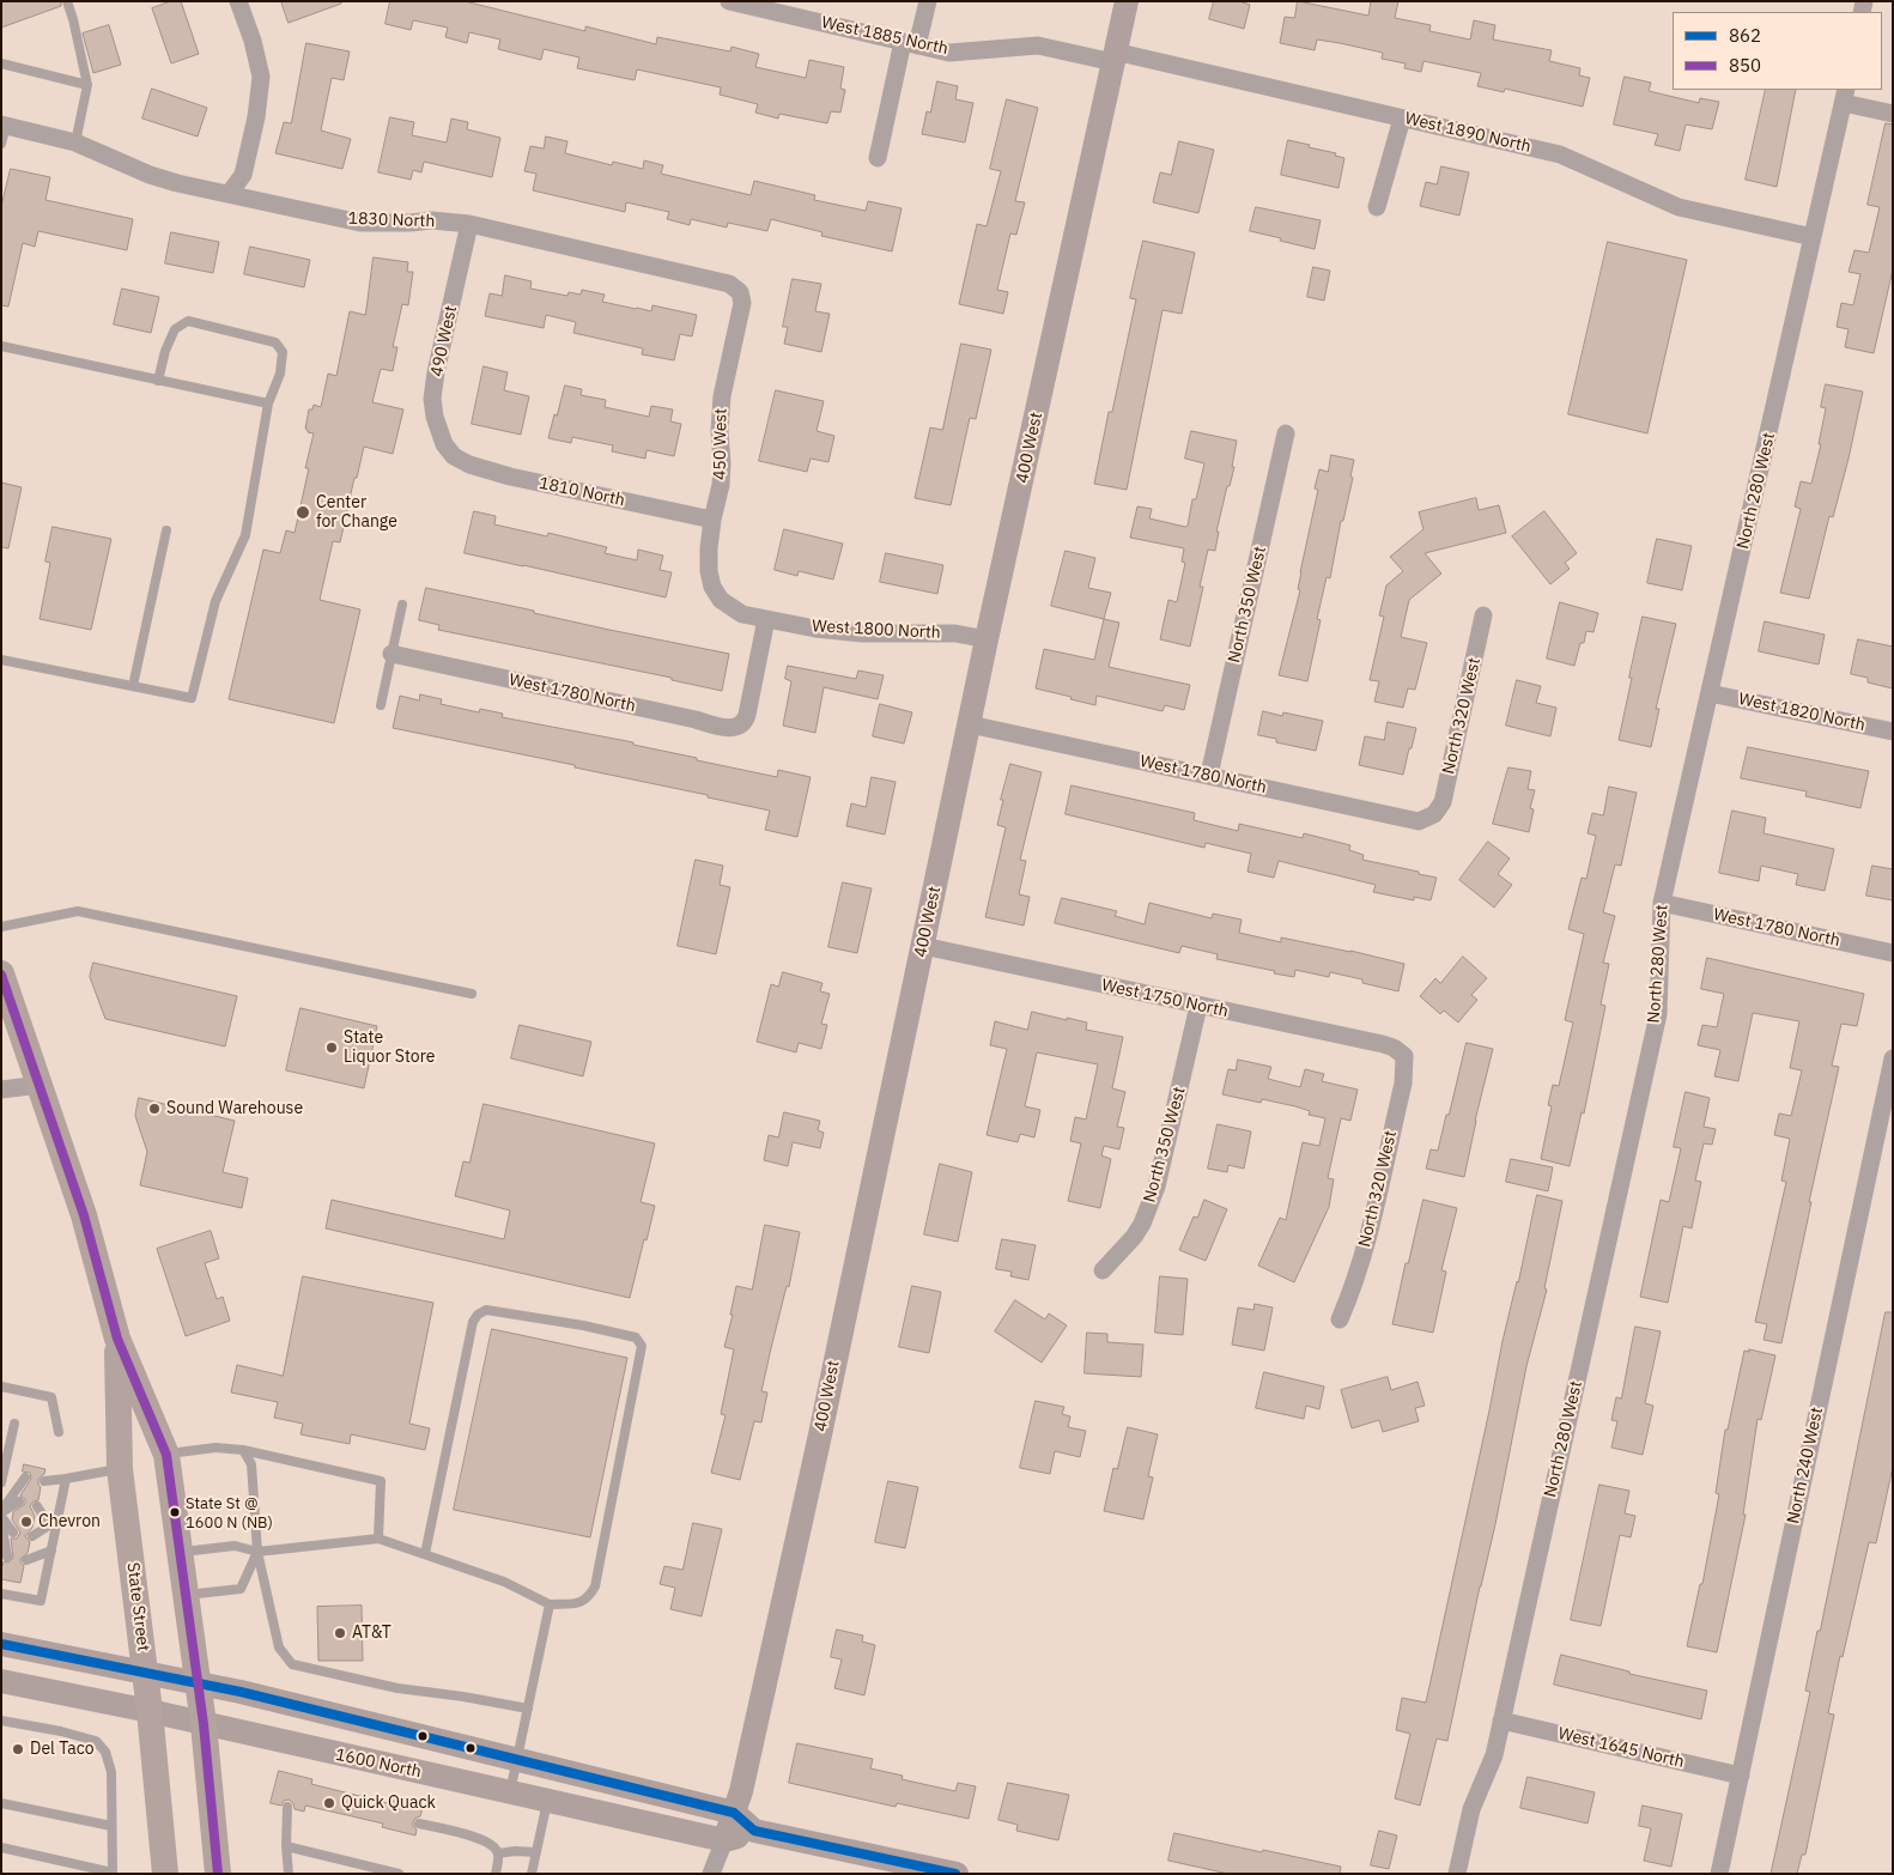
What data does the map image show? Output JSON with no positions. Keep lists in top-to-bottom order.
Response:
{
  "streets": {
    "main road": ["State Street"],
    "street": [
      "West 1885 North",
      "West 1890 North",
      "1830 North",
      "490 West",
      "450 West",
      "400 West",
      "North 280 West",
      "1810 North",
      "North 350 West",
      "West 1800 North",
      "West 1780 North",
      "West 1820 North",
      "North 320 West",
      "West 1750 North",
      "North 240 West",
      "West 1645 North",
      "1600 North"
    ]
  },
  "crossings": [
    ["West 1885 North", "West 1890 North"],
    ["West 1885 North", "400 West"],
    ["West 1890 North", "400 West"],
    ["West 1890 North", "North 280 West"],
    ["1830 North", "490 West"],
    ["1830 North", "450 West"],
    ["490 West", "1810 North"],
    ["450 West", "1810 North"],
    ["450 West", "West 1800 North"],
    ["400 West", "West 1800 North"],
    ["400 West", "West 1780 North"],
    ["400 West", "West 1750 North"],
    ["400 West", "1600 North"],
    ["North 280 West", "West 1780 North"],
    ["North 280 West", "West 1820 North"],
    ["North 280 West", "West 1645 North"],
    ["North 350 West", "West 1780 North"],
    ["North 350 West", "West 1750 North"],
    ["West 1800 North", "West 1780 North"],
    ["West 1780 North", "North 320 West"],
    ["North 320 West", "West 1750 North"],
    ["North 240 West", "West 1645 North"],
    ["State Street", "1600 North"]
  ],
  "places": [
    "Center for Change",
    "State Liquor Store",
    "Sound Warehouse",
    "State St @ 1600 N (NB)",
    "Chevron",
    "AT&T",
    "Del Taco",
    "Quick Quack"
  ],
  "lines": ["transit line 850", "transit line 862"],
  "legend": ["862", "850"]
}
